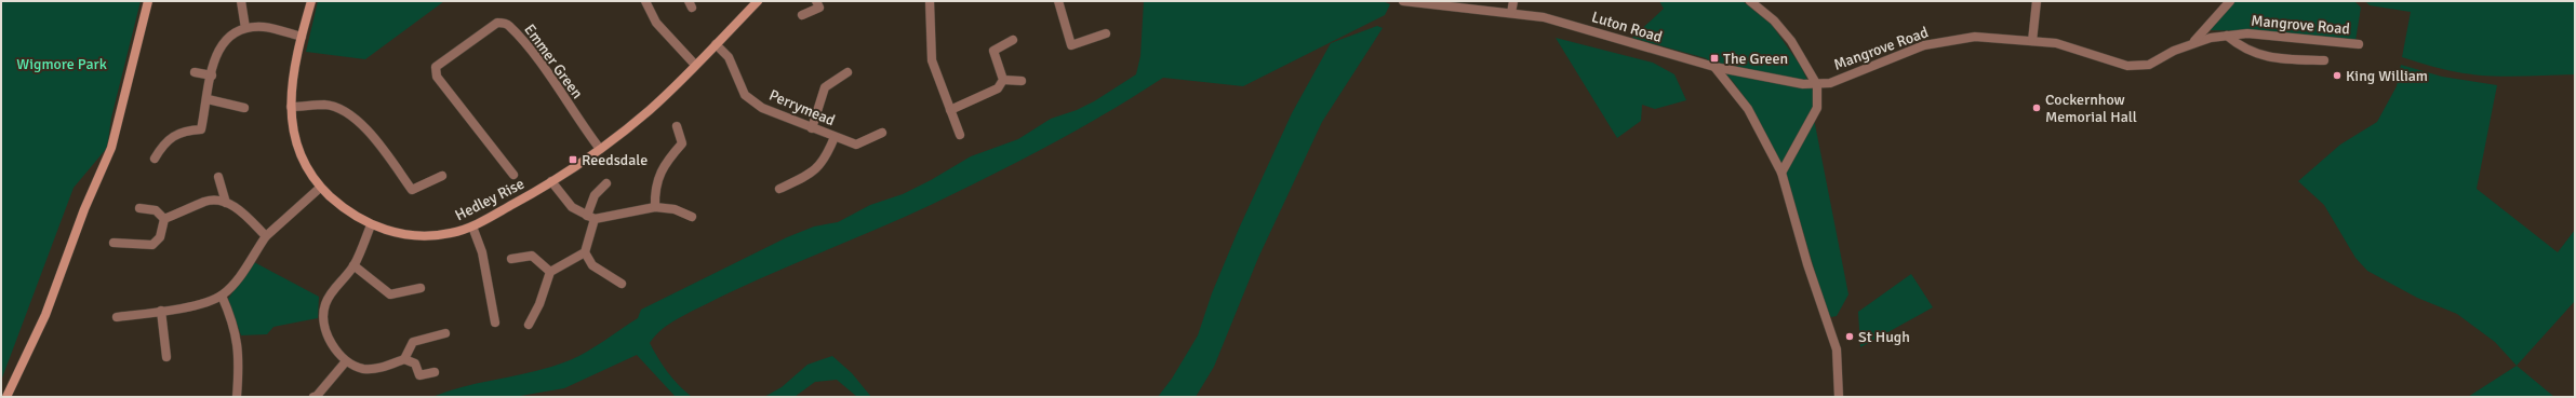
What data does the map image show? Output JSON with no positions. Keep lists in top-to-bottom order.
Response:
{
  "streets": {
    "street": [
      "Mangrove Road",
      "Luton Road",
      "Emmer Green",
      "Perrymead",
      "Hedley Rise"
    ]
  },
  "crossings": [
    ["Mangrove Road", "Luton Road"],
    ["Emmer Green", "Hedley Rise"],
    ["Perrymead", "Hedley Rise"]
  ],
  "parks": ["Wigmore Park"],
  "places": {
    "transit": ["The Green", "Reedsdale"],
    "other": ["King William", "Cockernhow Memorial Hall", "St Hugh"]
  }
}
